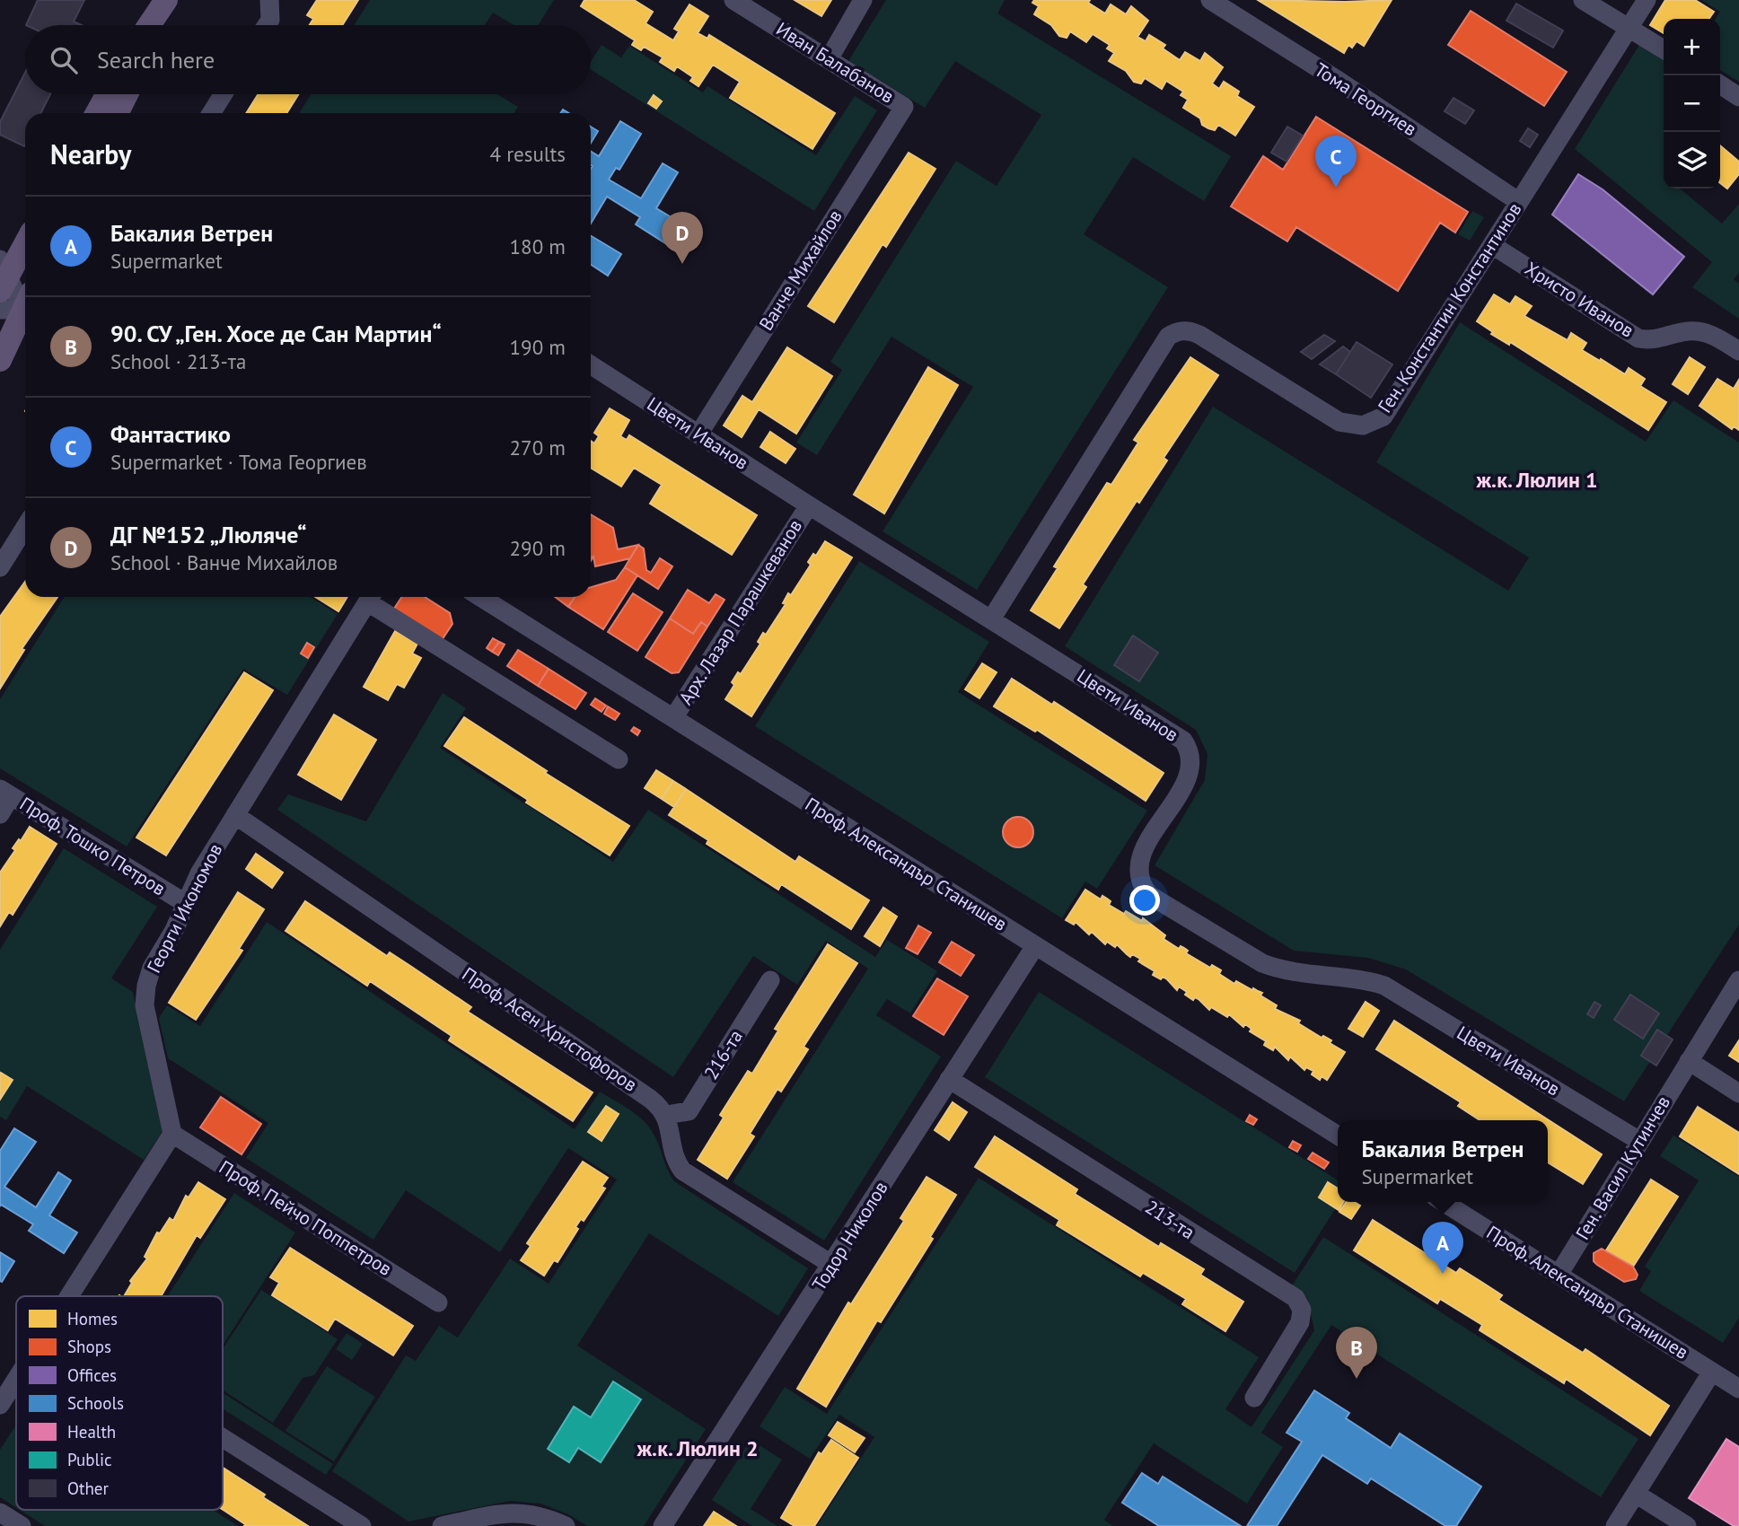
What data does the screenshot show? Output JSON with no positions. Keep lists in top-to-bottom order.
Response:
{
  "streets": {
    "street": [
      "Иван Балабанов",
      "Тома Георгиев",
      "Ванче Михайлов",
      "Христо Иванов",
      "Ген. Константин Константинов",
      "Цвети Иванов",
      "Арх. Лазар Парашкеванов",
      "Проф. Тошко Петров",
      "Проф. Александър Станишев",
      "Георги Икономов",
      "Проф. Асен Христофоров",
      "216-та",
      "Ген. Васил Кутинчев",
      "Проф. Пейчо Поппетров",
      "213-та",
      "Тодор Николов"
    ]
  },
  "crossings": [
    ["Иван Балабанов", "Ванче Михайлов"],
    ["Тома Георгиев", "Ген. Константин Константинов"],
    ["Ванче Михайлов", "Цвети Иванов"],
    ["Христо Иванов", "Ген. Константин Константинов"],
    ["Ген. Константин Константинов", "Цвети Иванов"],
    ["Цвети Иванов", "Арх. Лазар Парашкеванов"],
    ["Цвети Иванов", "Ген. Васил Кутинчев"],
    ["Арх. Лазар Парашкеванов", "Проф. Александър Станишев"],
    ["Проф. Тошко Петров", "Георги Икономов"],
    ["Проф. Александър Станишев", "Ген. Васил Кутинчев"],
    ["Проф. Александър Станишев", "Тодор Николов"],
    ["Георги Икономов", "Проф. Асен Христофоров"],
    ["Георги Икономов", "Проф. Пейчо Поппетров"],
    ["Проф. Асен Христофоров", "216-та"],
    ["213-та", "Тодор Николов"]
  ],
  "districts": ["ж.к. Люлин 1", "ж.к. Люлин 2"],
  "legend": [
    "Homes",
    "Shops",
    "Offices",
    "Schools",
    "Health",
    "Public",
    "Other"
  ],
  "page": {
    "map_buttons": ["+", "−"],
    "search": "Search here",
    "heading": ["Nearby", "4 results"],
    "pins": [
      "C",
      "D",
      "A",
      "B"
    ],
    "list": [
      {
        "mark": "A",
        "name": "Бакалия Ветрен",
        "note": "Supermarket",
        "value": "180 m"
      },
      {
        "mark": "B",
        "name": "90. СУ „Ген. Хосе де Сан Мартин“",
        "note": "School · 213-та",
        "value": "190 m"
      },
      {
        "mark": "C",
        "name": "Фантастико",
        "note": "Supermarket · Тома Георгиев",
        "value": "270 m"
      },
      {
        "mark": "D",
        "name": "ДГ №152 „Люляче“",
        "note": "School · Ванче Михайлов",
        "value": "290 m"
      }
    ],
    "popup": ["Бакалия Ветрен", "Supermarket"]
  }
}
